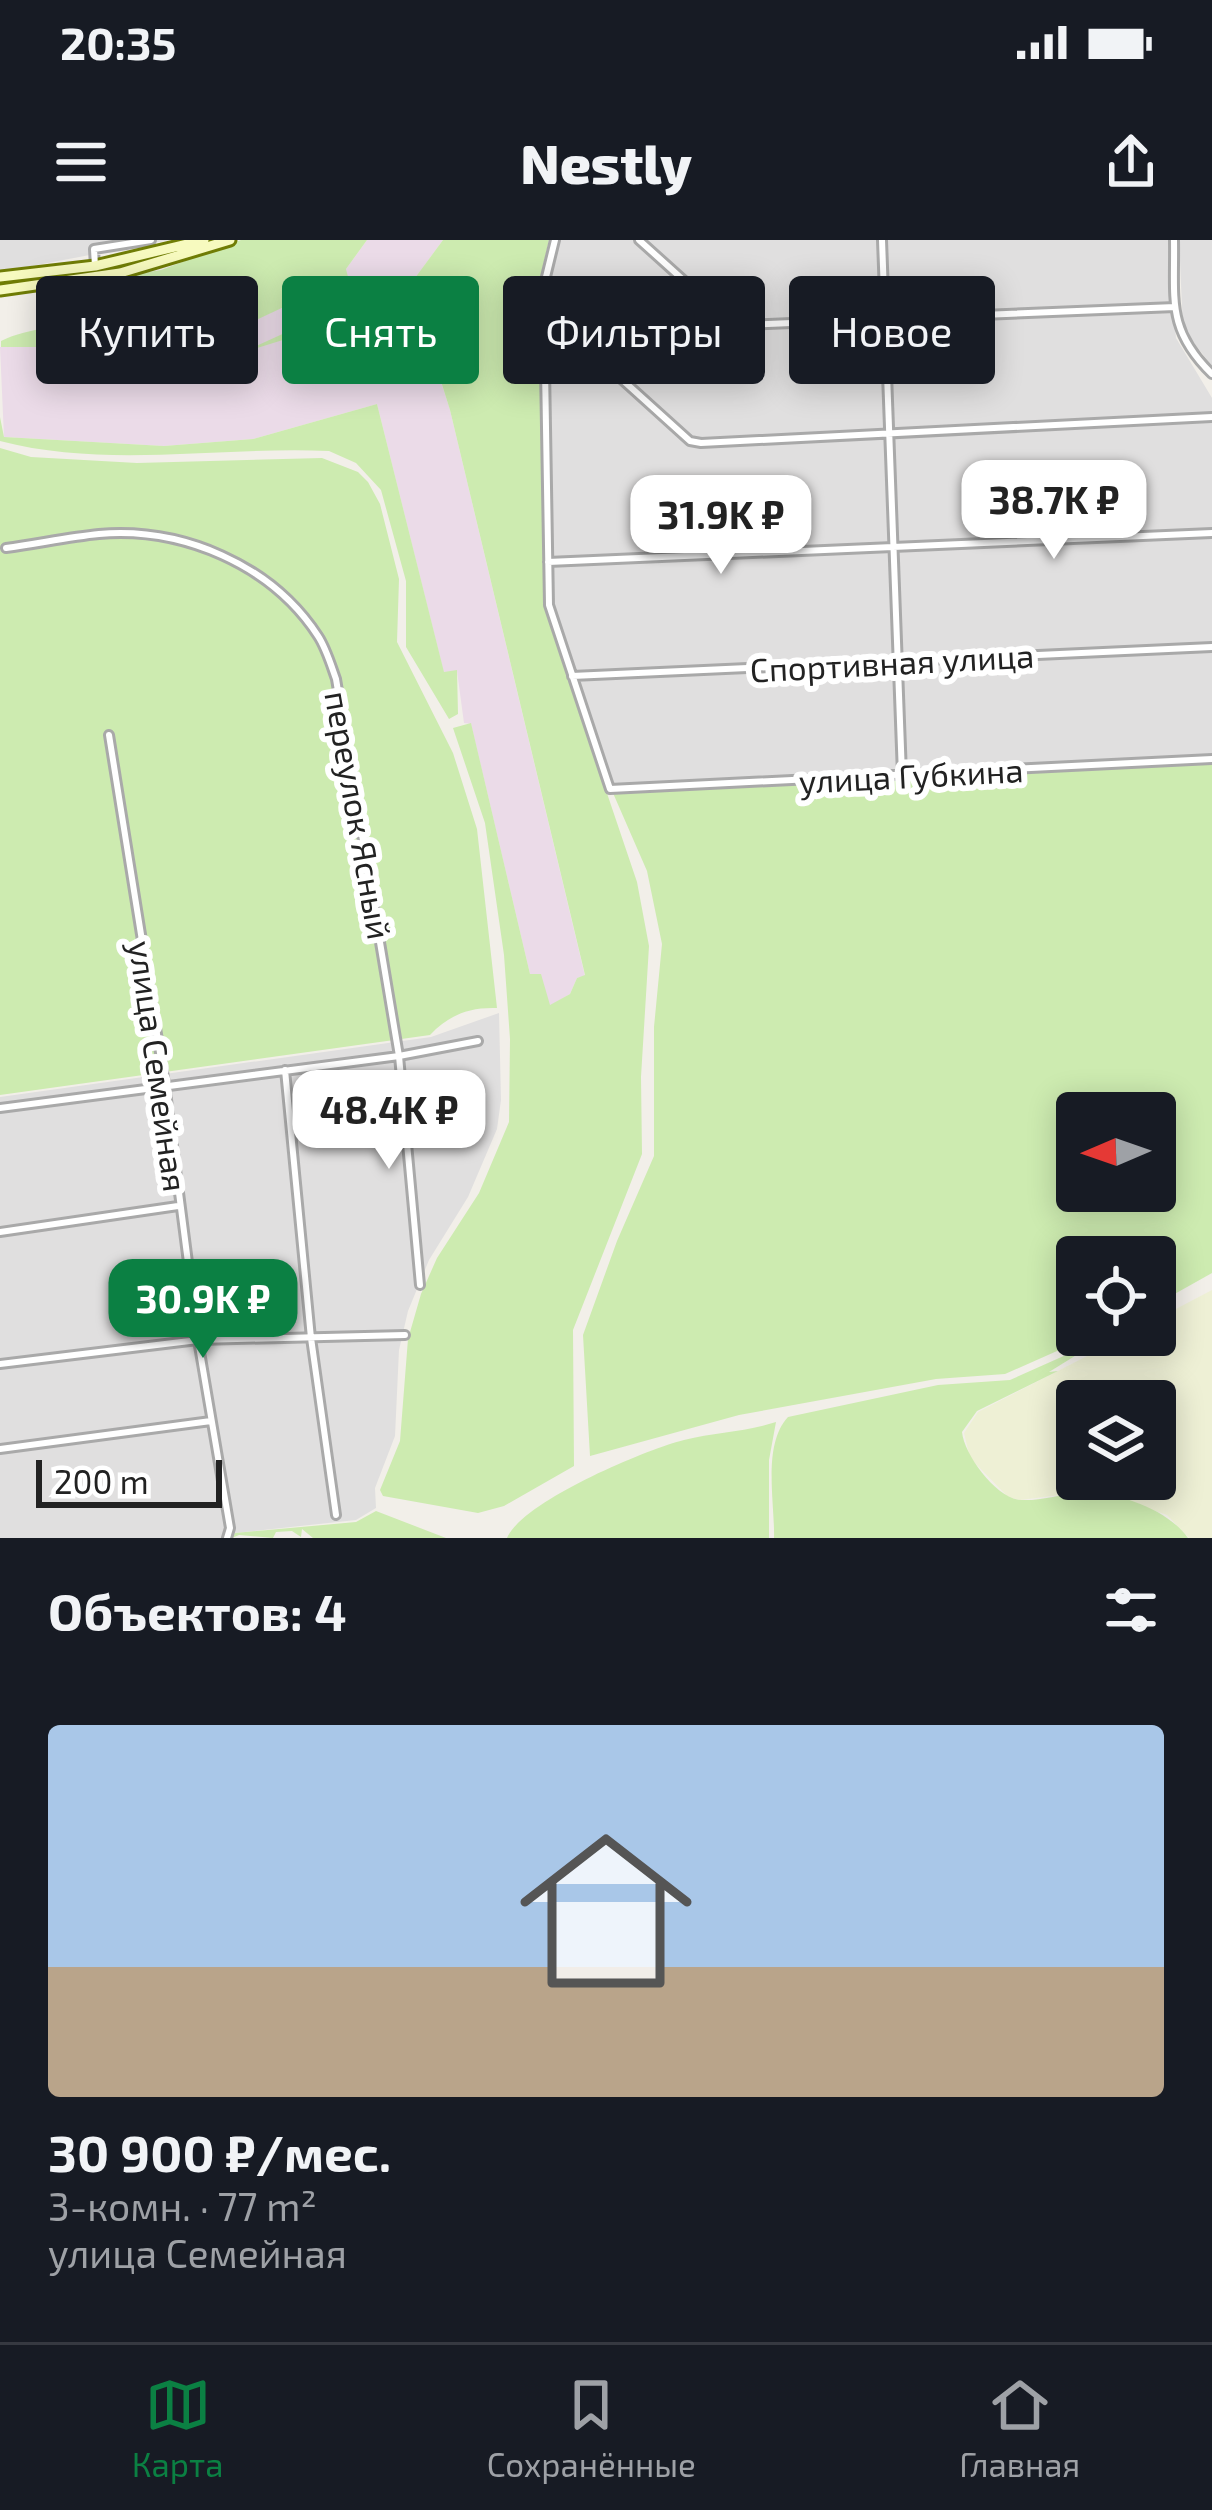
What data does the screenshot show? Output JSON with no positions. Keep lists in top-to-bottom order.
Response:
{
  "streets": {
    "street": [
      "Спортивная улица",
      "улица Губкина",
      "переулок Ясный",
      "улица Семейная"
    ]
  },
  "crossings": [
    ["Спортивная улица", "улица Губкина"]
  ],
  "scale_bar": "200 m",
  "north": "left",
  "page": {
    "status": "20:35",
    "header": "Nestly",
    "chip": [
      "Купить",
      "Снять",
      "Фильтры",
      "Новое"
    ],
    "price": [
      "38.7K ₽",
      "31.9K ₽",
      "48.4K ₽",
      "30.9K ₽"
    ],
    "scale": "200 m",
    "heading": "Объектов: 4",
    "list": [
      {
        "name": "30 900 ₽/мес.",
        "note": "3-комн. · 77 m² · улица Семейная"
      }
    ],
    "tabs": ["Карта", "Сохранённые", "Главная"]
  }
}
